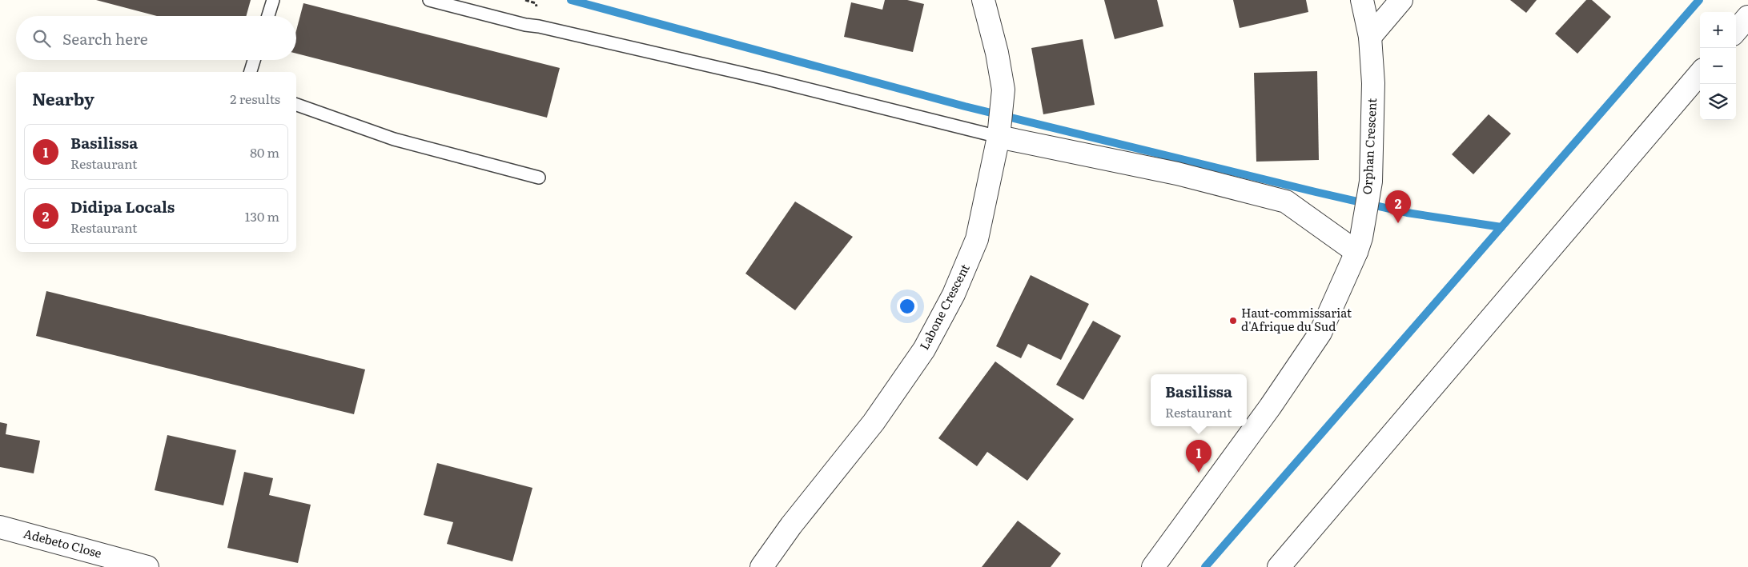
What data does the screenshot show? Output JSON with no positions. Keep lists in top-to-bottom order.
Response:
{
  "streets": {
    "street": ["Orphan Crescent", "Labone Crescent", "Adebeto Close"]
  },
  "places": ["Haut-commissariat d'Afrique du Sud"],
  "page": {
    "map_buttons": ["+", "−"],
    "search": "Search here",
    "heading": ["Nearby", "2 results"],
    "list": [
      {
        "mark": "1",
        "name": "Basilissa",
        "note": "Restaurant",
        "value": "80 m"
      },
      {
        "mark": "2",
        "name": "Didipa Locals",
        "note": "Restaurant",
        "value": "130 m"
      }
    ],
    "pins": ["2", "1"],
    "popup": ["Basilissa", "Restaurant"]
  }
}
